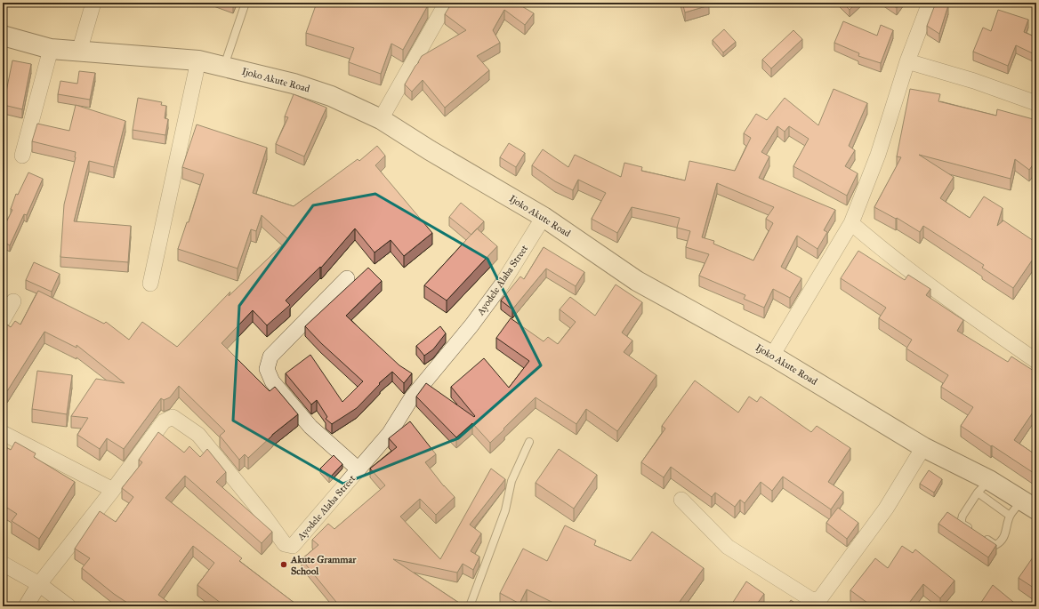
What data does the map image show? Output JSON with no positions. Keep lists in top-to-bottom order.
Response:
{
  "streets": {
    "main road": ["Ijoko Akute Road"],
    "street": ["Ayodele Alaba Street"]
  },
  "crossings": [
    ["Ijoko Akute Road", "Ayodele Alaba Street"]
  ],
  "places": ["Akute Grammar School"]
}
